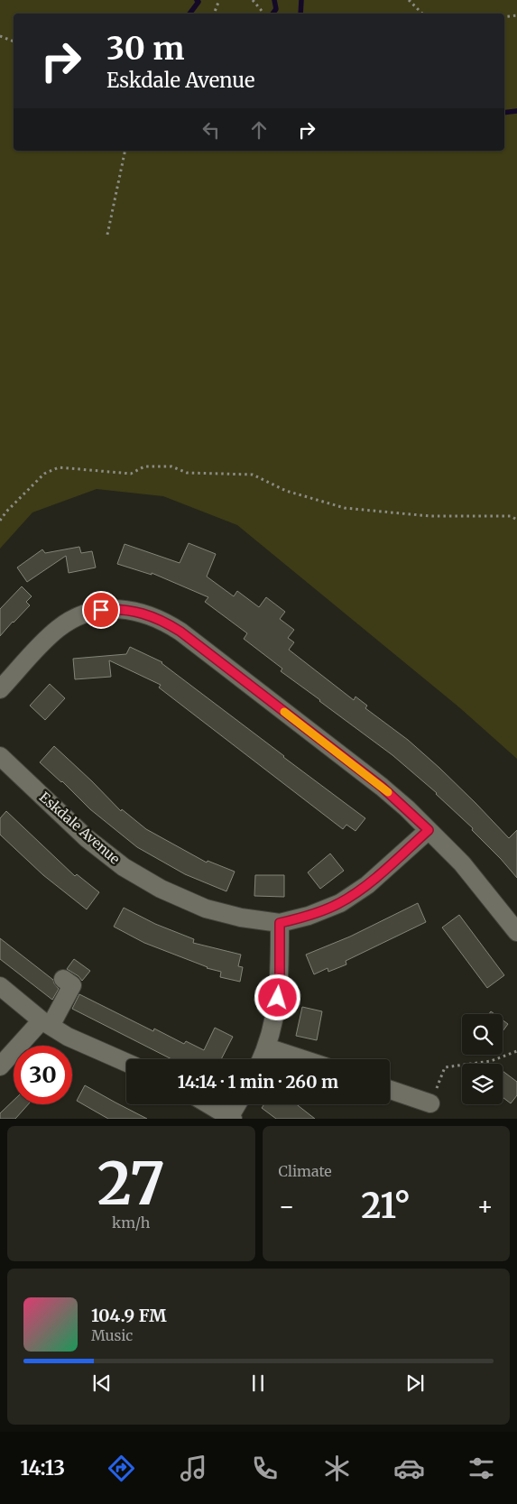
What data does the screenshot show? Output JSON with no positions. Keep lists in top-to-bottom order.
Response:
{
  "streets": {
    "street": ["Eskdale Avenue"]
  },
  "page": {
    "turn": ["30 m", "Eskdale Avenue"],
    "limit": "30",
    "trip": "14:14 · 1 min · 260 m",
    "tile": [
      ["27", "km/h"],
      "Climate"
    ],
    "heat": ["−", "21°", "+"],
    "song": ["104.9 FM", "Music"],
    "tabs": "14:13"
  }
}
